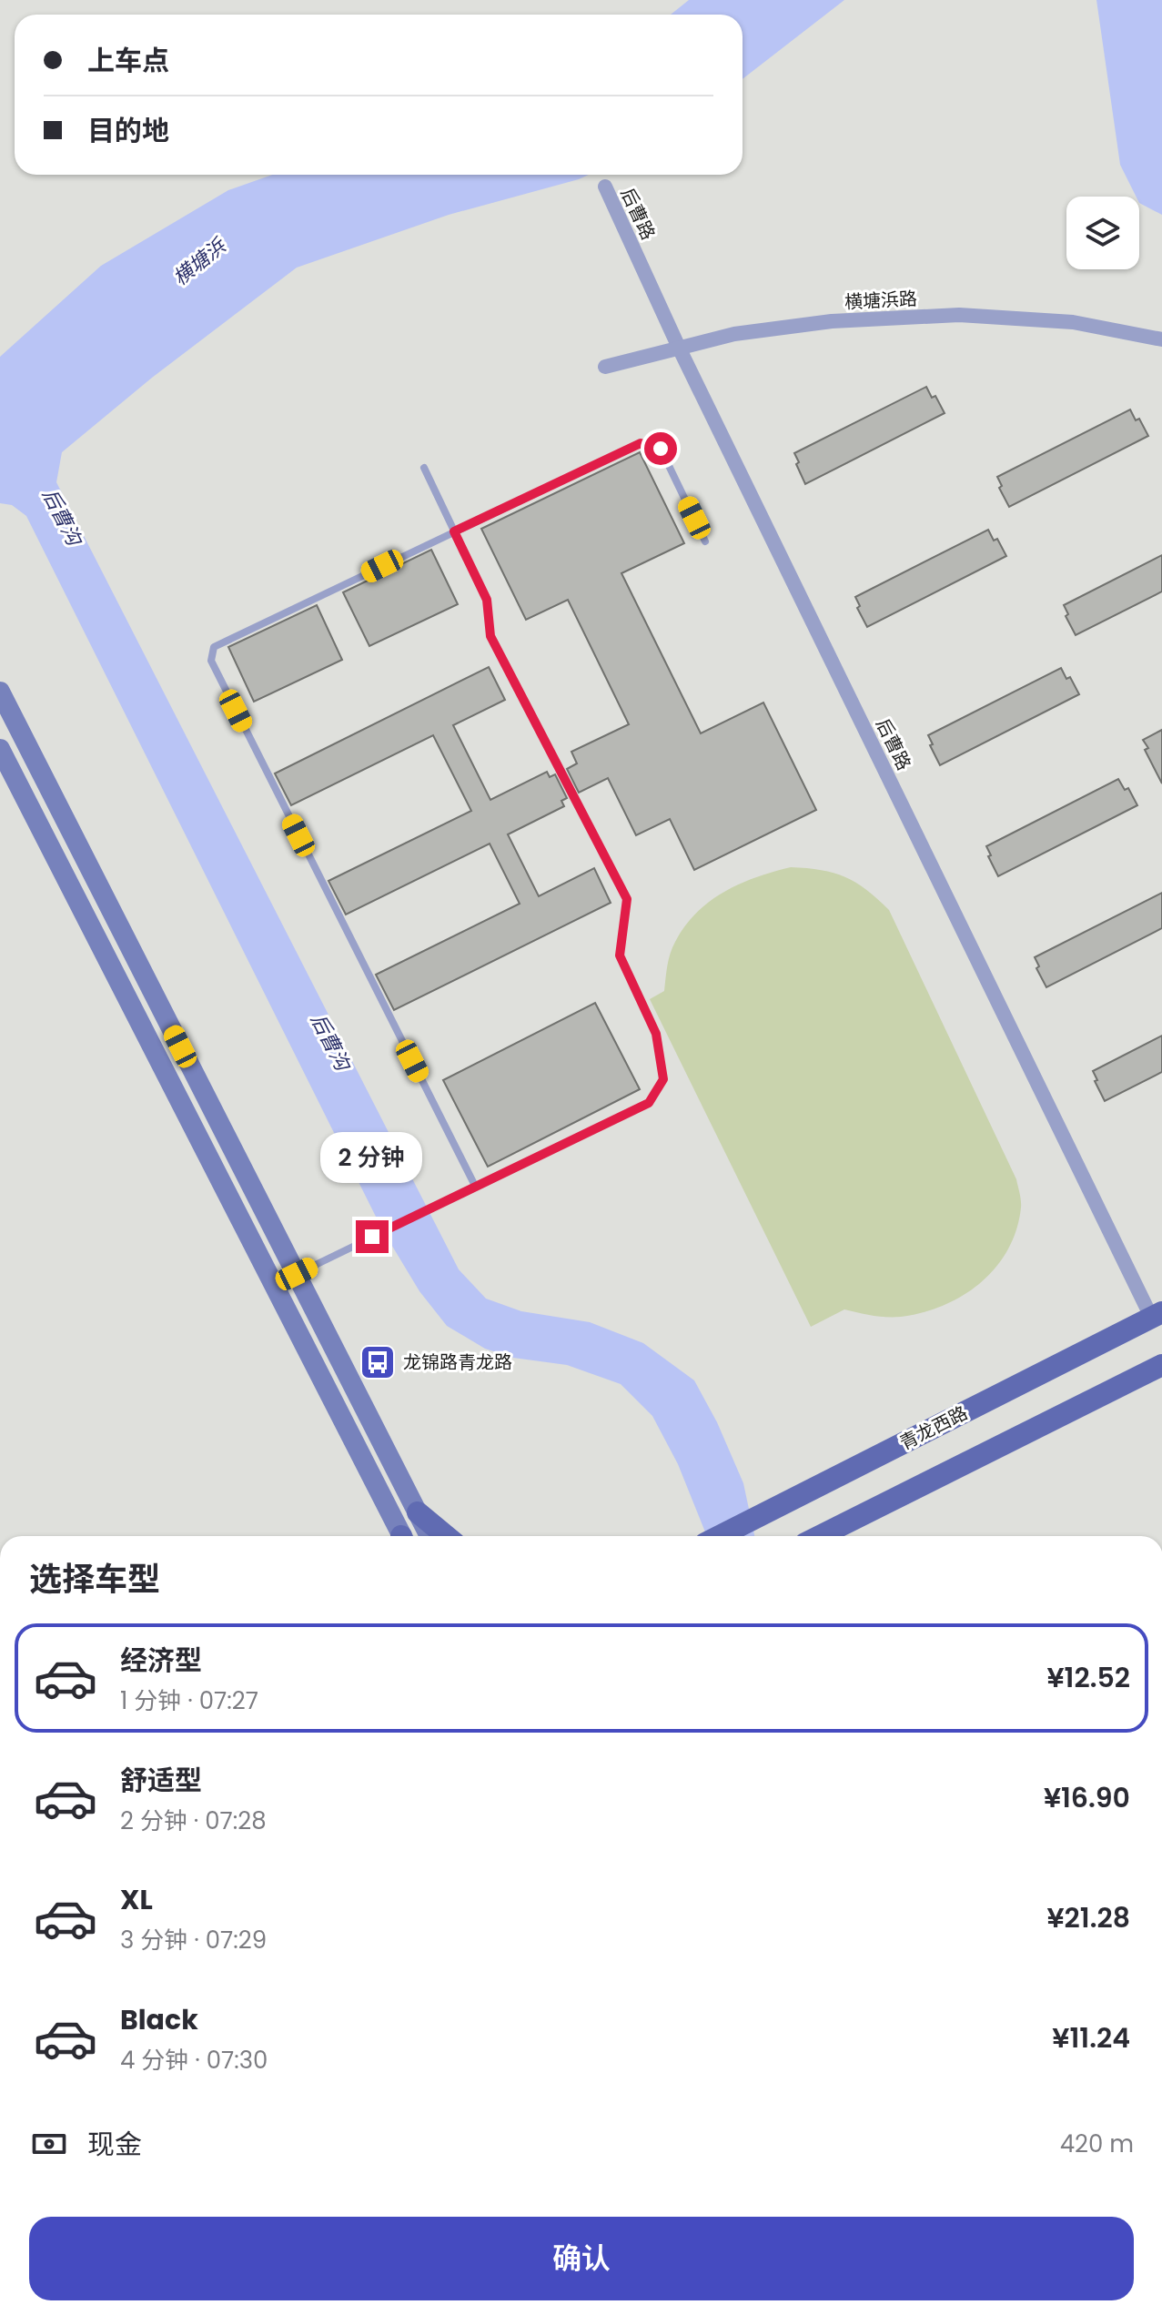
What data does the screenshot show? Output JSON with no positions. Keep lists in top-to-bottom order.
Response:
{
  "streets": {
    "main road": ["青龙西路"],
    "street": ["后曹路", "横塘浜路"]
  },
  "crossings": [
    ["后曹路", "横塘浜路"],
    ["后曹路", "青龙西路"]
  ],
  "water": ["横塘浜", "后曹沟"],
  "places": {
    "bus stop": ["龙锦路青龙路"]
  },
  "page": {
    "banner": ["上车点", "目的地"],
    "bubble": "2 分钟",
    "heading": "选择车型",
    "list": [
      {
        "name": "经济型",
        "note": "1 分钟 · 07:27",
        "value": "¥12.52"
      },
      {
        "name": "舒适型",
        "note": "2 分钟 · 07:28",
        "value": "¥16.90"
      },
      {
        "name": "XL",
        "note": "3 分钟 · 07:29",
        "value": "¥21.28"
      },
      {
        "name": "Black",
        "note": "4 分钟 · 07:30",
        "value": "¥11.24"
      }
    ],
    "pay": ["现金", "420 m"],
    "buttons": "确认"
  }
}
